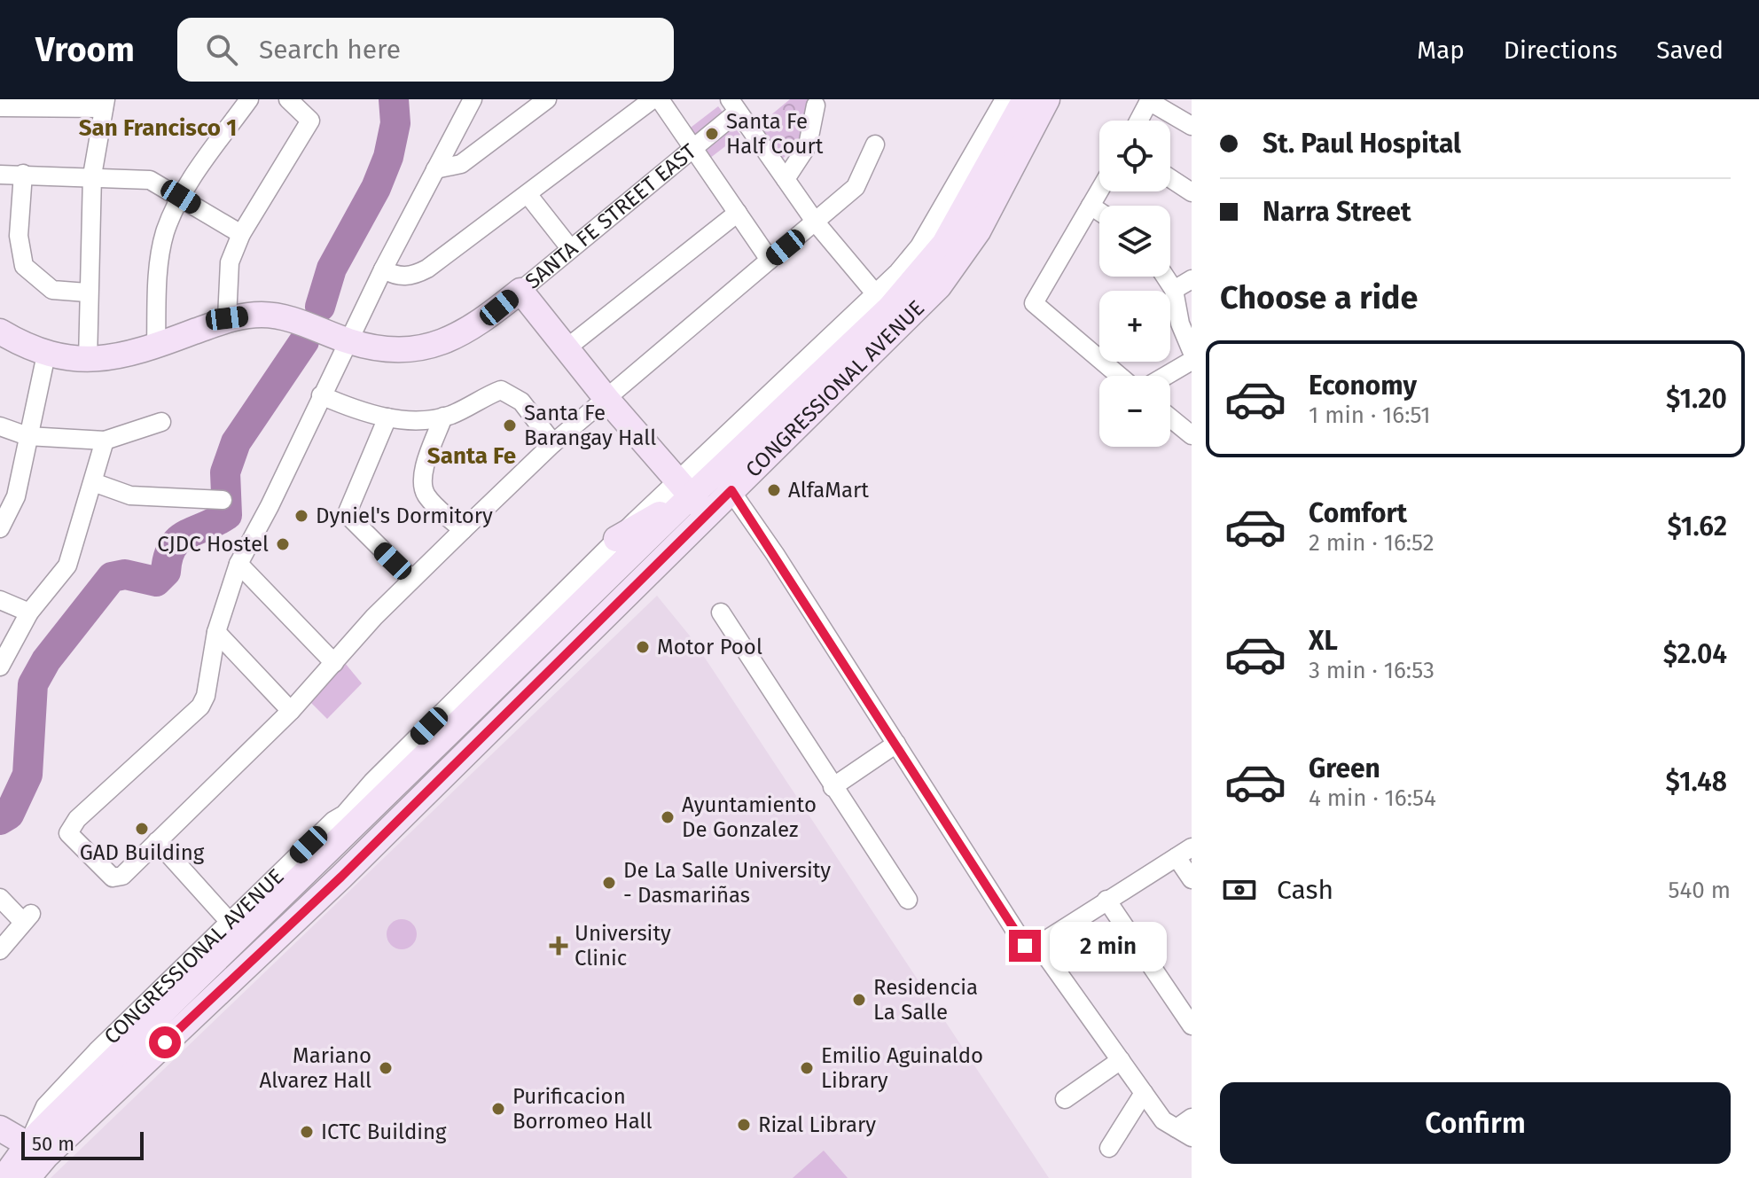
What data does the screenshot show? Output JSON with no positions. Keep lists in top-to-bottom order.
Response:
{
  "streets": {
    "main road": ["SANTA FE STREET EAST", "CONGRESSIONAL AVENUE"]
  },
  "districts": ["San Francisco 1", "Santa Fe"],
  "places": {
    "other": [
      "Santa Fe Half Court",
      "Santa Fe Barangay Hall",
      "AlfaMart",
      "Dyniel's Dormitory",
      "CJDC Hostel",
      "Motor Pool",
      "Ayuntamiento De Gonzalez",
      "GAD Building",
      "De La Salle University - Dasmariñas",
      "Residencia La Salle",
      "Mariano Alvarez Hall",
      "Emilio Aguinaldo Library",
      "Purificacion Borromeo Hall",
      "Rizal Library",
      "ICTC Building"
    ],
    "health": ["University Clinic"]
  },
  "scale_bar": "50 m",
  "page": {
    "header": "Vroom",
    "search": "Search here",
    "nav": ["Map", "Directions", "Saved"],
    "banner": ["St. Paul Hospital", "Narra Street"],
    "map_buttons": ["+", "−"],
    "heading": "Choose a ride",
    "list": [
      {
        "name": "Economy",
        "note": "1 min · 16:51",
        "value": "$1.20"
      },
      {
        "name": "Comfort",
        "note": "2 min · 16:52",
        "value": "$1.62"
      },
      {
        "name": "XL",
        "note": "3 min · 16:53",
        "value": "$2.04"
      },
      {
        "name": "Green",
        "note": "4 min · 16:54",
        "value": "$1.48"
      }
    ],
    "pay": ["Cash", "540 m"],
    "bubble": "2 min",
    "buttons": "Confirm",
    "scale": "50 m"
  }
}
